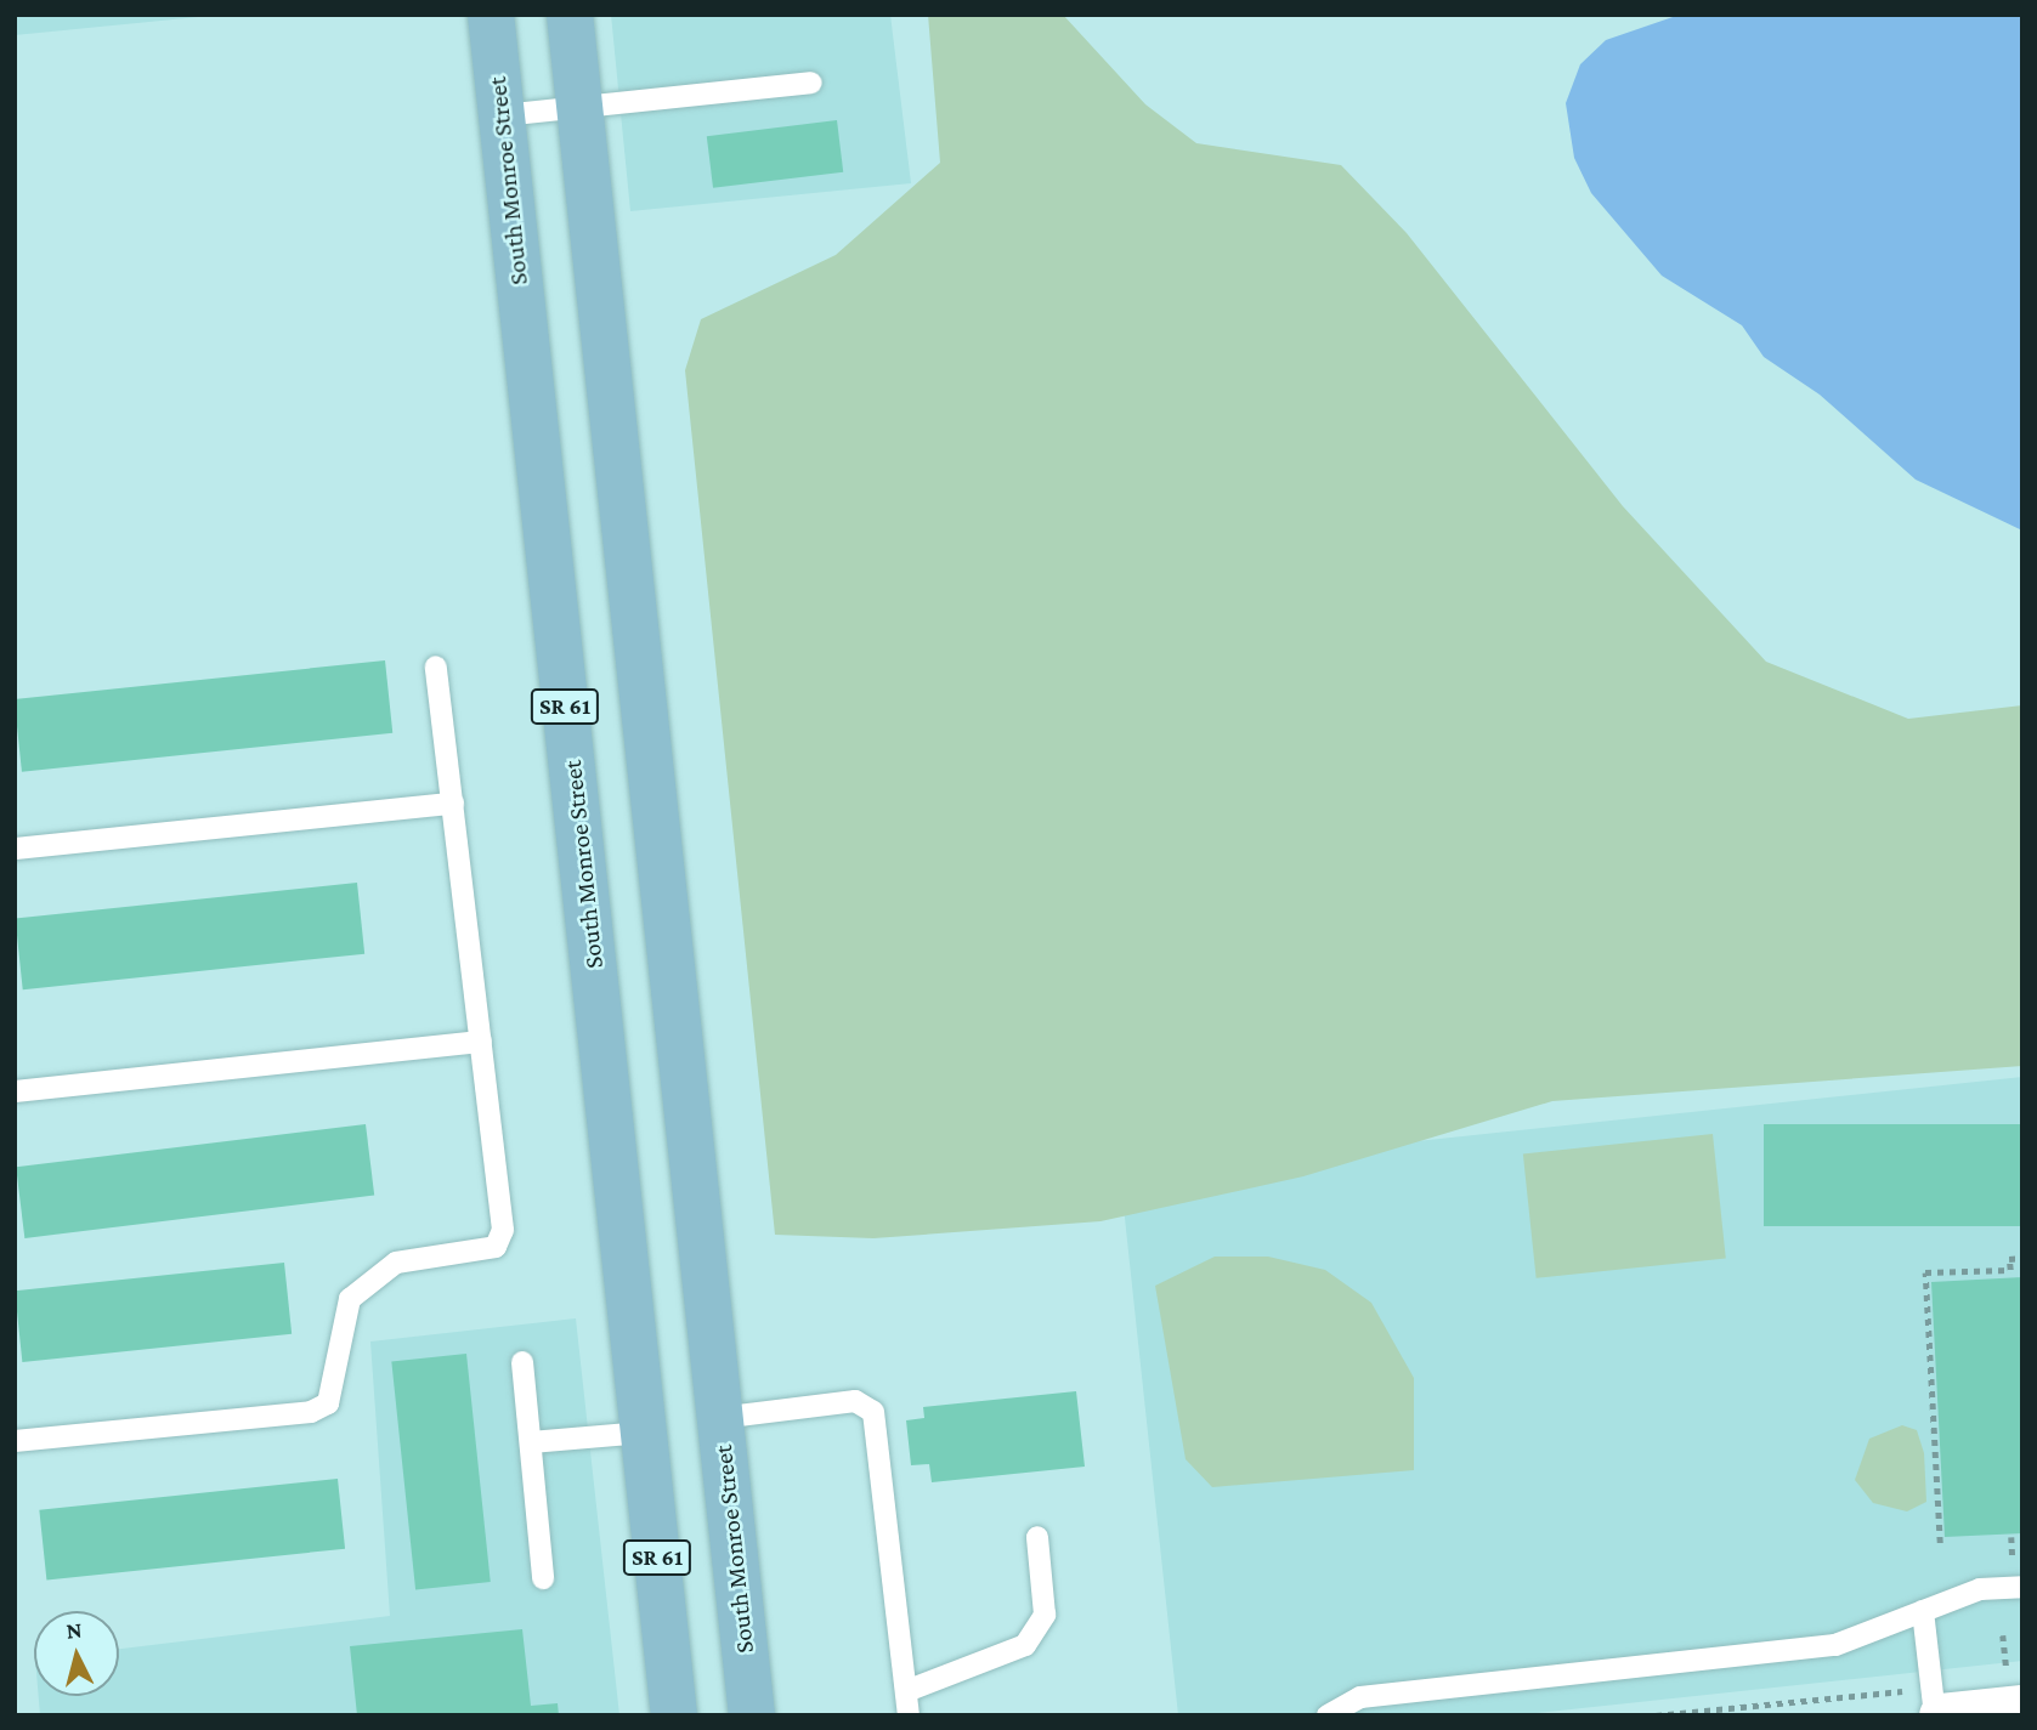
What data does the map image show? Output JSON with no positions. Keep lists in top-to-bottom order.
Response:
{
  "streets": {
    "main road": ["South Monroe Street", "SR 61"]
  },
  "north": "top"
}
